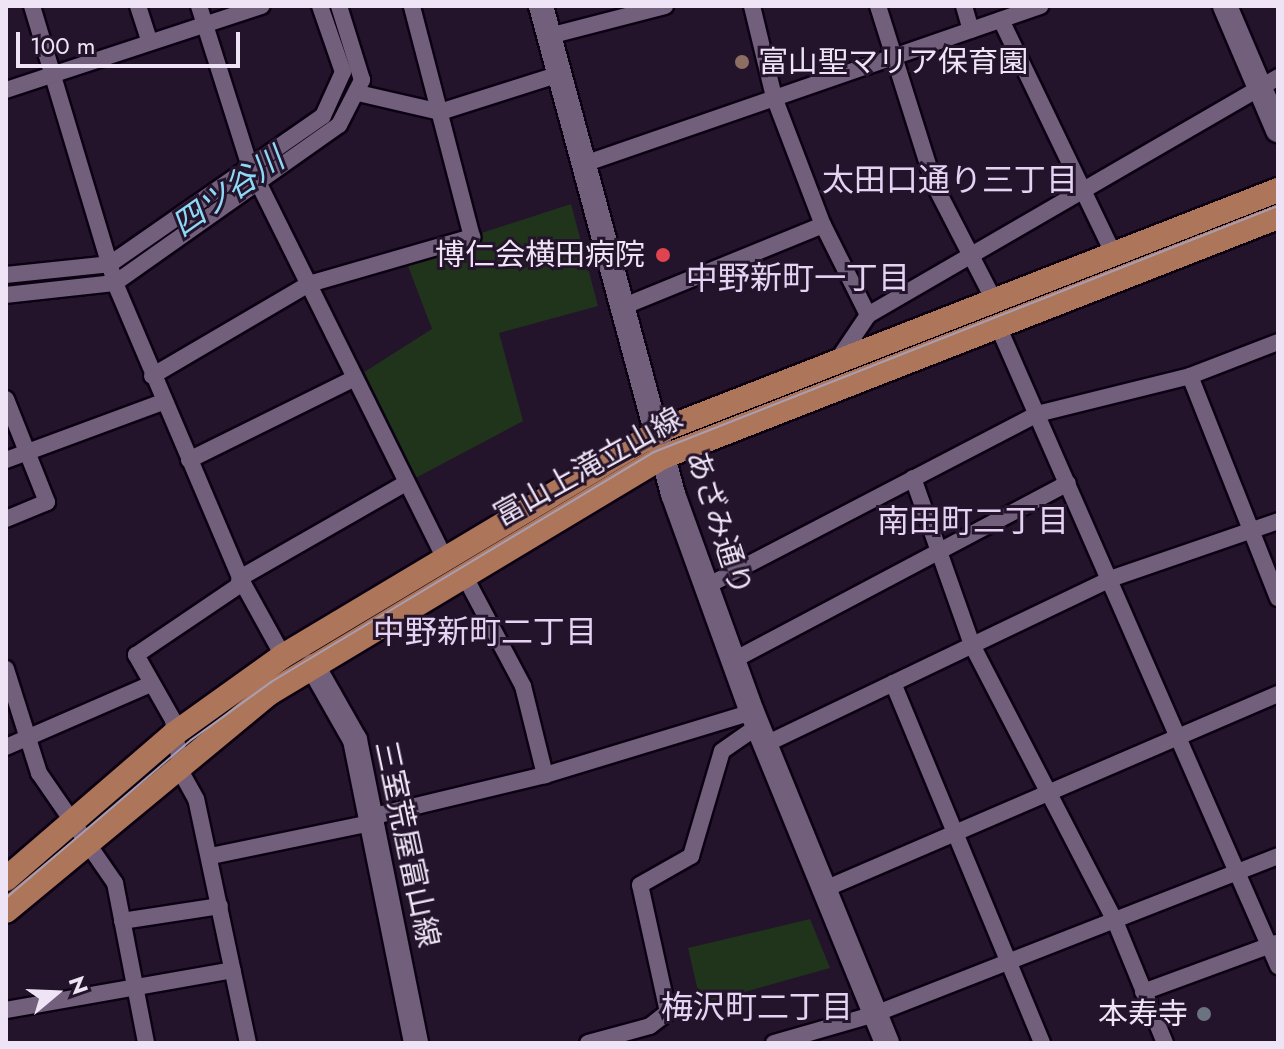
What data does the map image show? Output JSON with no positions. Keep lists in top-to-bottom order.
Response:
{
  "streets": {
    "main road": ["富山上滝立山線"],
    "street": ["あざみ通り", "三室荒屋富山線"]
  },
  "crossings": [
    ["富山上滝立山線", "あざみ通り"],
    ["富山上滝立山線", "三室荒屋富山線"]
  ],
  "districts": [
    "太田口通り三丁目",
    "中野新町一丁目",
    "南田町二丁目",
    "中野新町二丁目",
    "梅沢町二丁目"
  ],
  "water": ["四ツ谷川"],
  "places": ["富山聖マリア保育園", "博仁会横田病院", "本寿寺"],
  "scale_bar": "100 m",
  "north": "right"
}
